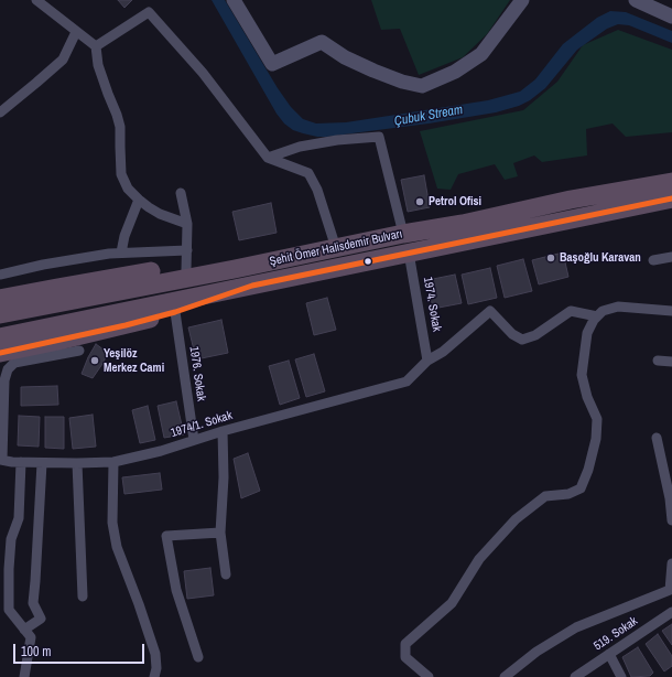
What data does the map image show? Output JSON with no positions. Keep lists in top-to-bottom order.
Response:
{
  "streets": {
    "highway": ["Şehit Ömer Halisdemir Bulvarı"],
    "street": [
      "1974. Sokak",
      "1976. Sokak",
      "1974/1. Sokak",
      "519. Sokak"
    ]
  },
  "crossings": [
    ["Şehit Ömer Halisdemir Bulvarı", "1974. Sokak"],
    ["Şehit Ömer Halisdemir Bulvarı", "1976. Sokak"],
    ["1974. Sokak", "1974/1. Sokak"],
    ["1976. Sokak", "1974/1. Sokak"]
  ],
  "water": ["Çubuk Stream"],
  "places": ["Petrol Ofisi", "Başoğlu Karavan", "Yeşilöz Merkez Cami"],
  "scale_bar": "100 m"
}
